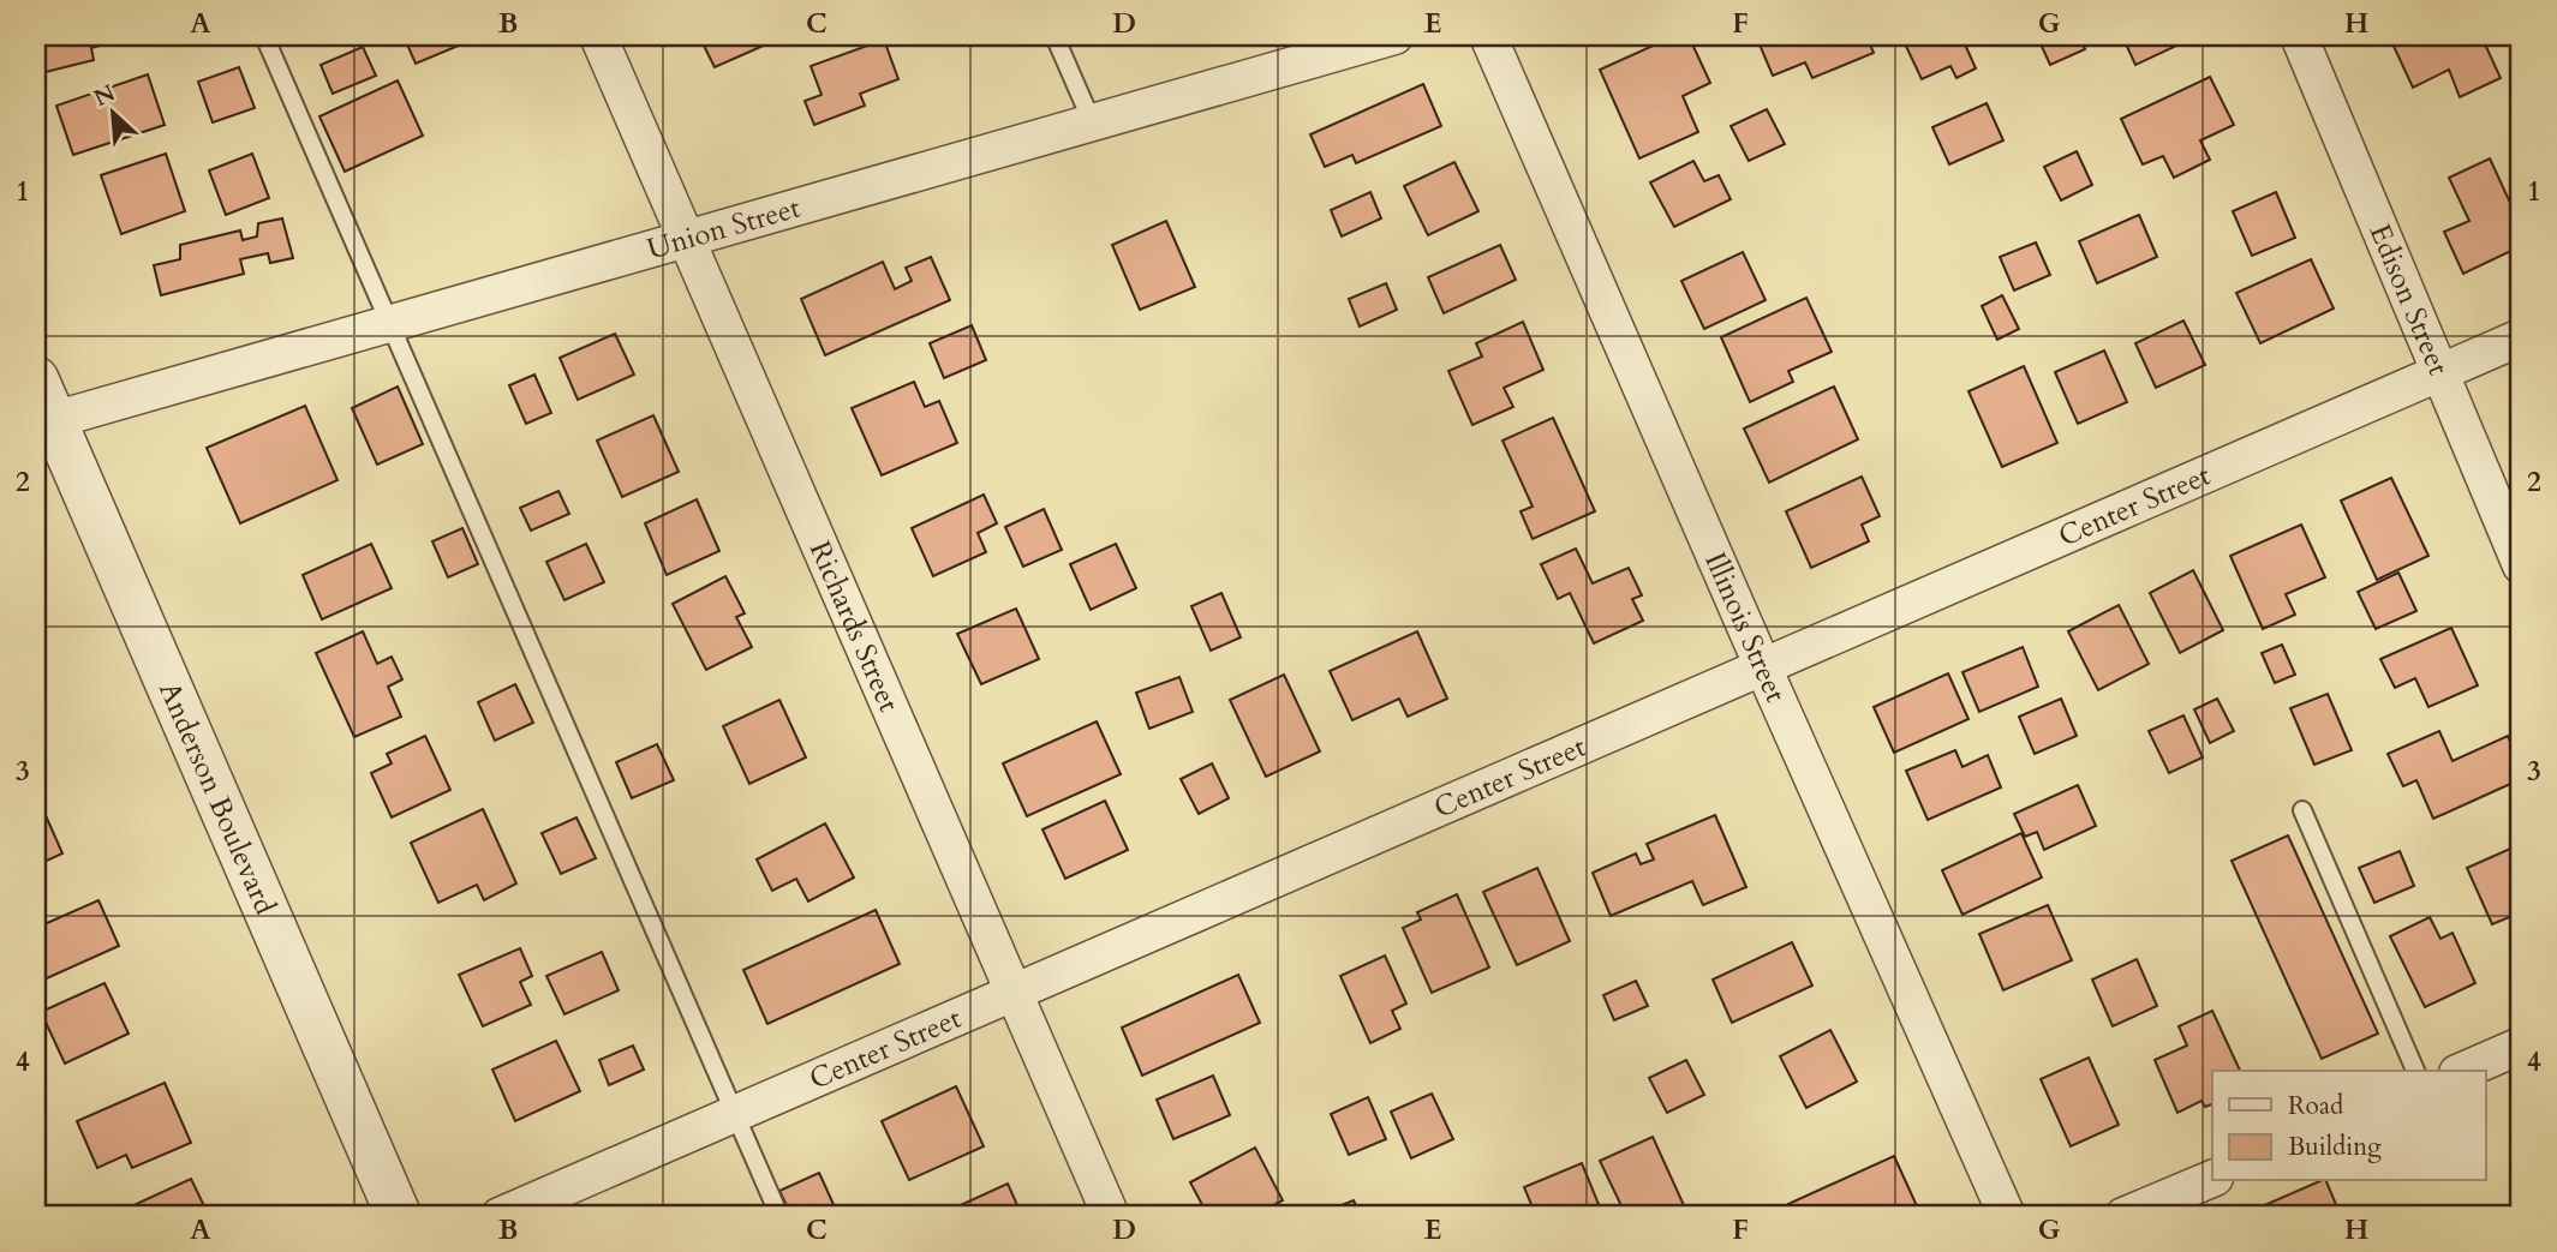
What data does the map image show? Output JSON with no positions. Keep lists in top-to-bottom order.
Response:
{
  "streets": {
    "street": [
      "Union Street",
      "Edison Street",
      "Center Street",
      "Richards Street",
      "Illinois Street",
      "Anderson Boulevard"
    ]
  },
  "crossings": [
    ["Union Street", "Richards Street"],
    ["Union Street", "Anderson Boulevard"],
    ["Edison Street", "Center Street"],
    ["Center Street", "Richards Street"],
    ["Center Street", "Illinois Street"]
  ],
  "legend": ["Road", "Building"],
  "north": "top left",
  "grid": {
    "columns": [
      "A",
      "B",
      "C",
      "D",
      "E",
      "F",
      "G",
      "H"
    ],
    "rows": [
      "1",
      "2",
      "3",
      "4"
    ]
  }
}
